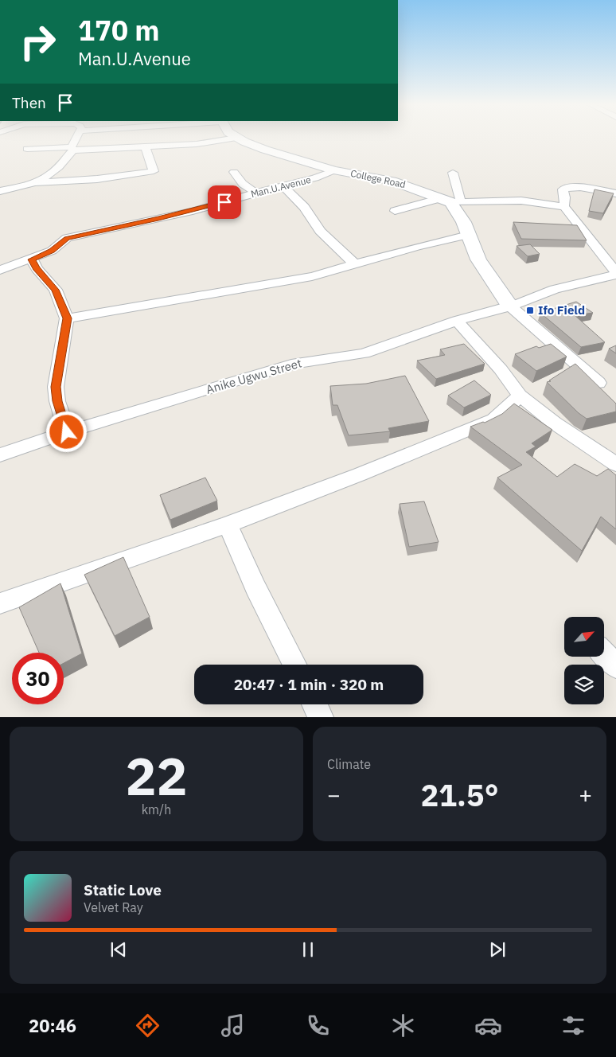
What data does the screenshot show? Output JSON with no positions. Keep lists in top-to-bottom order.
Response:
{
  "streets": {
    "main road": ["College Road"],
    "street": ["Man.U.Avenue", "Anike Ugwu Street"]
  },
  "crossings": [
    ["College Road", "Man.U.Avenue"]
  ],
  "places": {
    "transit": ["Ifo Field"]
  },
  "north": "top right",
  "page": {
    "turn": ["170 m", "Man.U.Avenue"],
    "then": "Then",
    "limit": "30",
    "trip": "20:47 · 1 min · 320 m",
    "tile": [
      ["22", "km/h"],
      "Climate"
    ],
    "heat": ["−", "21.5°", "+"],
    "song": ["Static Love", "Velvet Ray"],
    "tabs": "20:46"
  }
}
